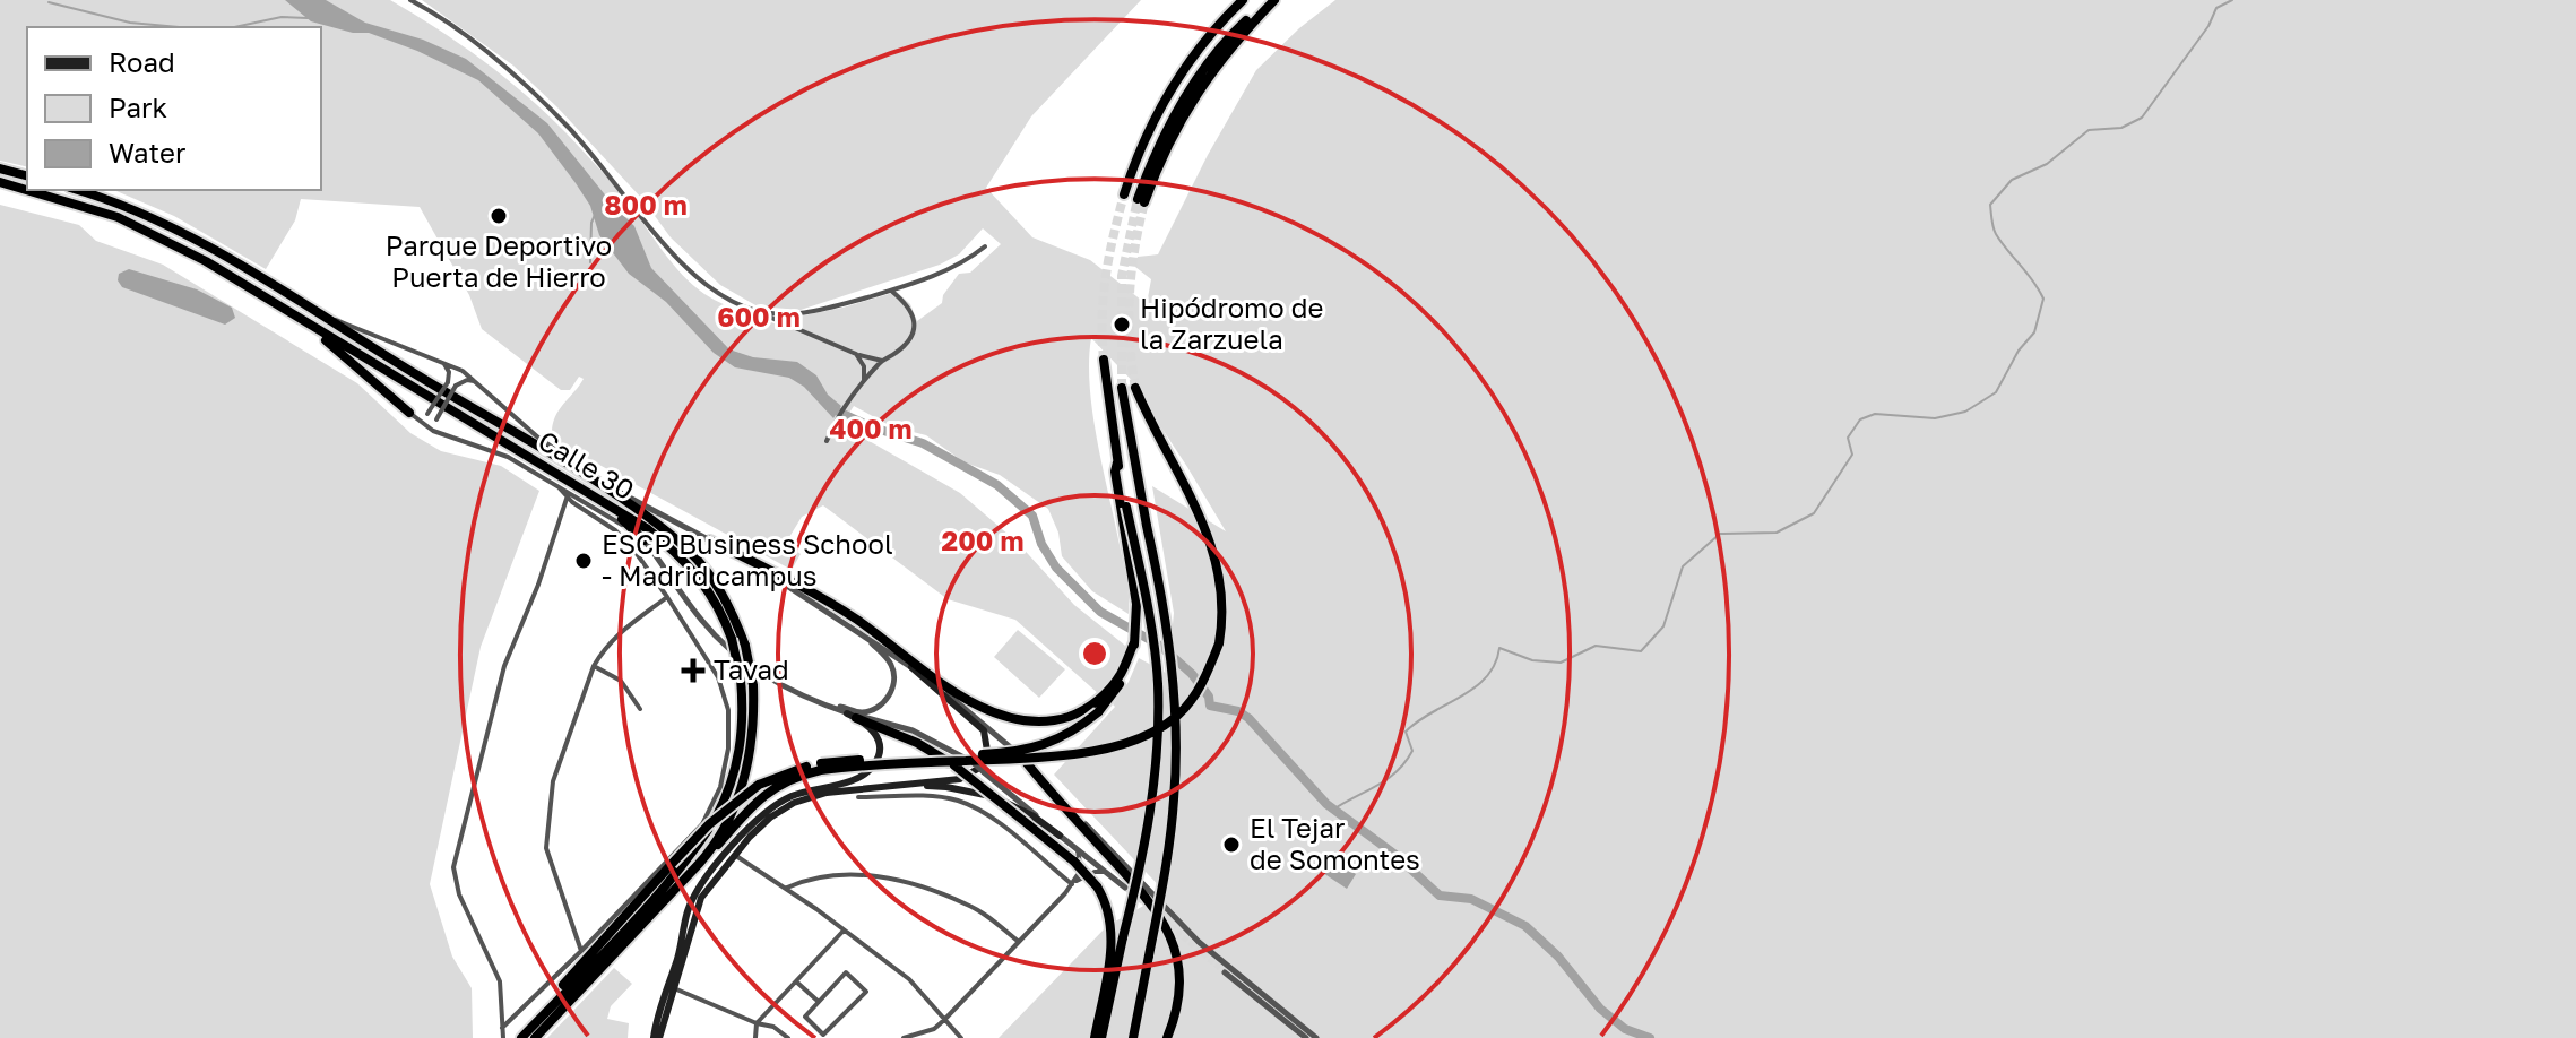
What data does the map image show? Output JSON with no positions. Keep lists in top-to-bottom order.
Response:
{
  "streets": {
    "highway": ["Calle 30"]
  },
  "places": {
    "other": [
      "Parque Deportivo Puerta de Hierro",
      "Hipódromo de la Zarzuela",
      "ESCP Business School - Madrid campus",
      "El Tejar de Somontes"
    ],
    "health": ["Tavad"]
  },
  "legend": ["Road", "Park", "Water"],
  "rings": [
    "800 m",
    "600 m",
    "400 m",
    "200 m"
  ]
}
